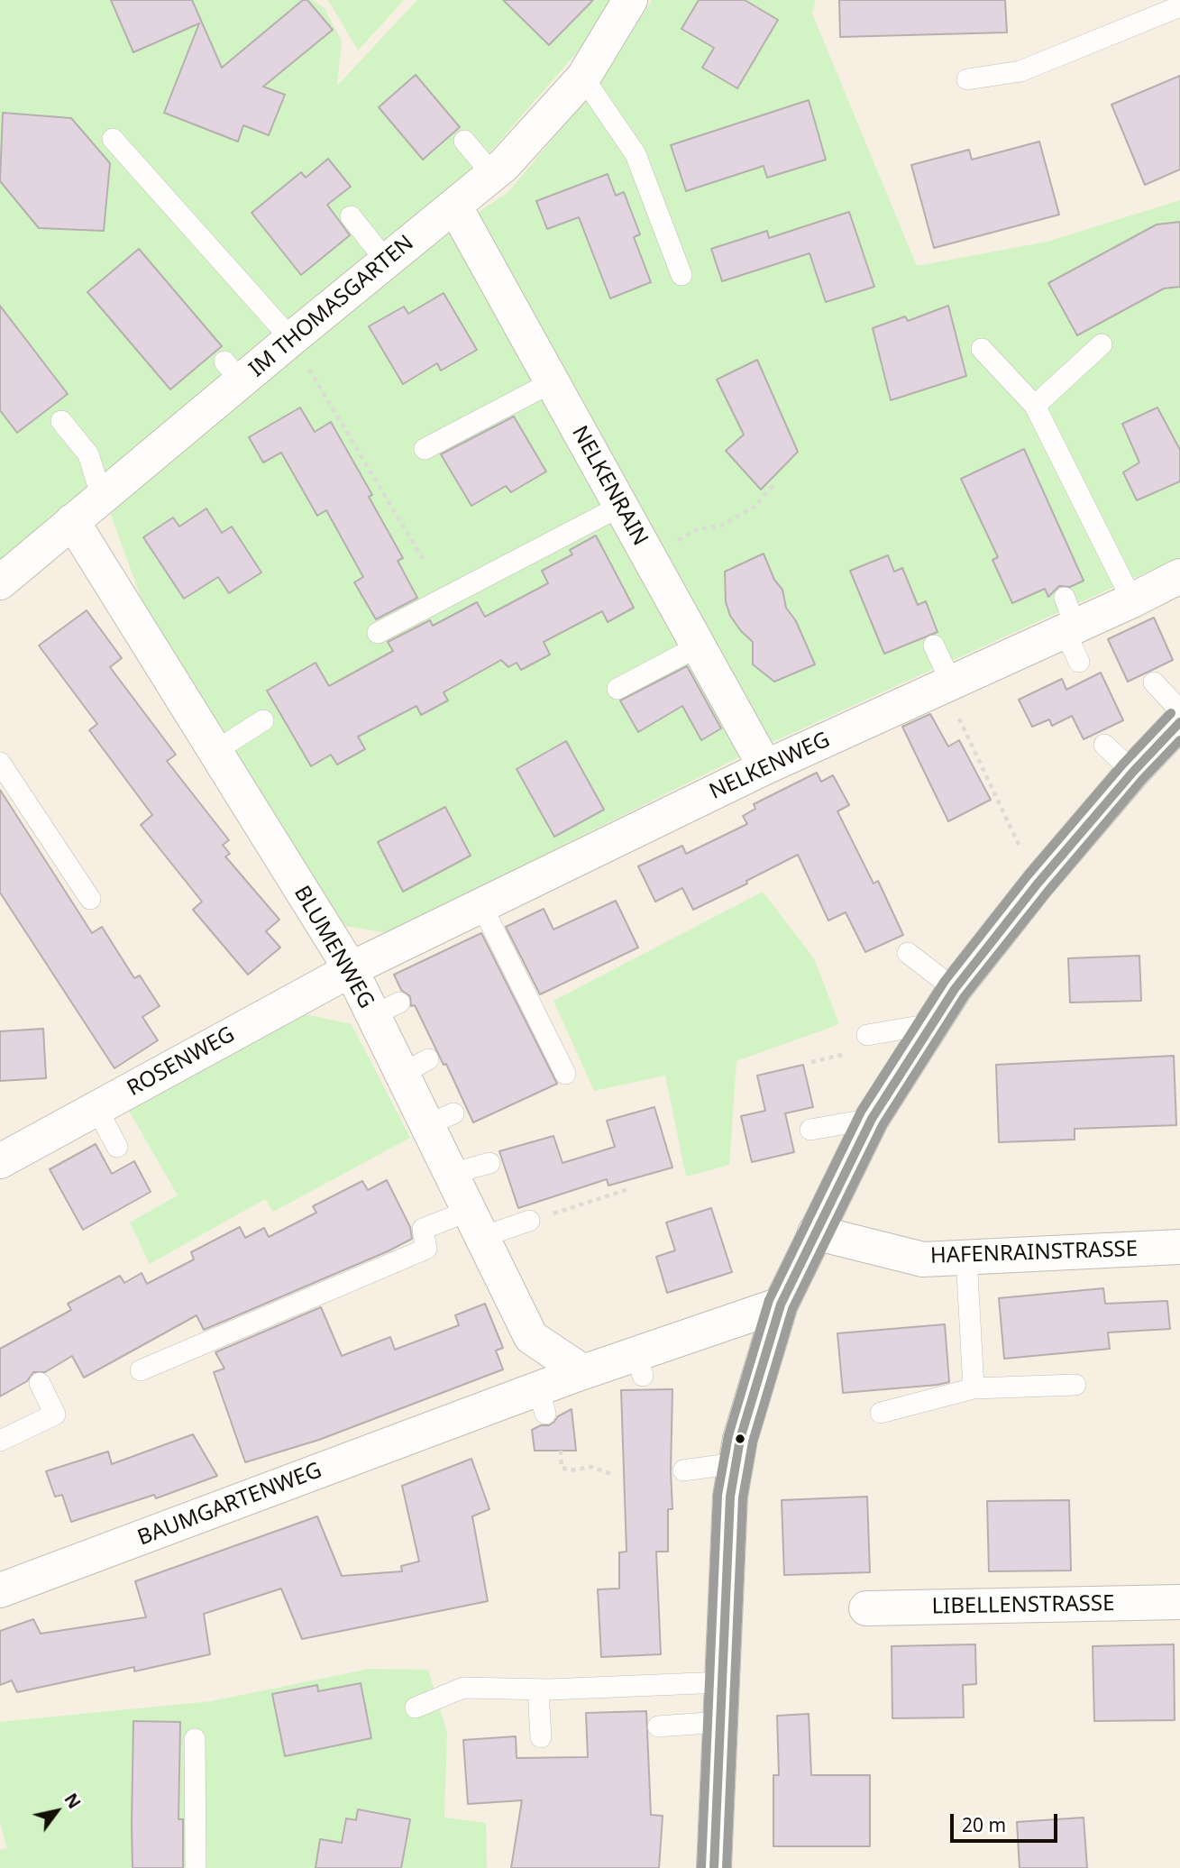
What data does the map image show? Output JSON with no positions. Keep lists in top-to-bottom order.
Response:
{
  "streets": {
    "street": [
      "IM THOMASGARTEN",
      "NELKENRAIN",
      "NELKENWEG",
      "BLUMENWEG",
      "ROSENWEG",
      "HAFENRAINSTRASSE",
      "BAUMGARTENWEG",
      "LIBELLENSTRASSE"
    ]
  },
  "crossings": [
    ["IM THOMASGARTEN", "NELKENRAIN"],
    ["IM THOMASGARTEN", "BLUMENWEG"],
    ["NELKENRAIN", "NELKENWEG"],
    ["NELKENWEG", "BLUMENWEG"],
    ["NELKENWEG", "ROSENWEG"],
    ["BLUMENWEG", "ROSENWEG"],
    ["BLUMENWEG", "BAUMGARTENWEG"]
  ],
  "scale_bar": "20 m",
  "north": "top right"
}
